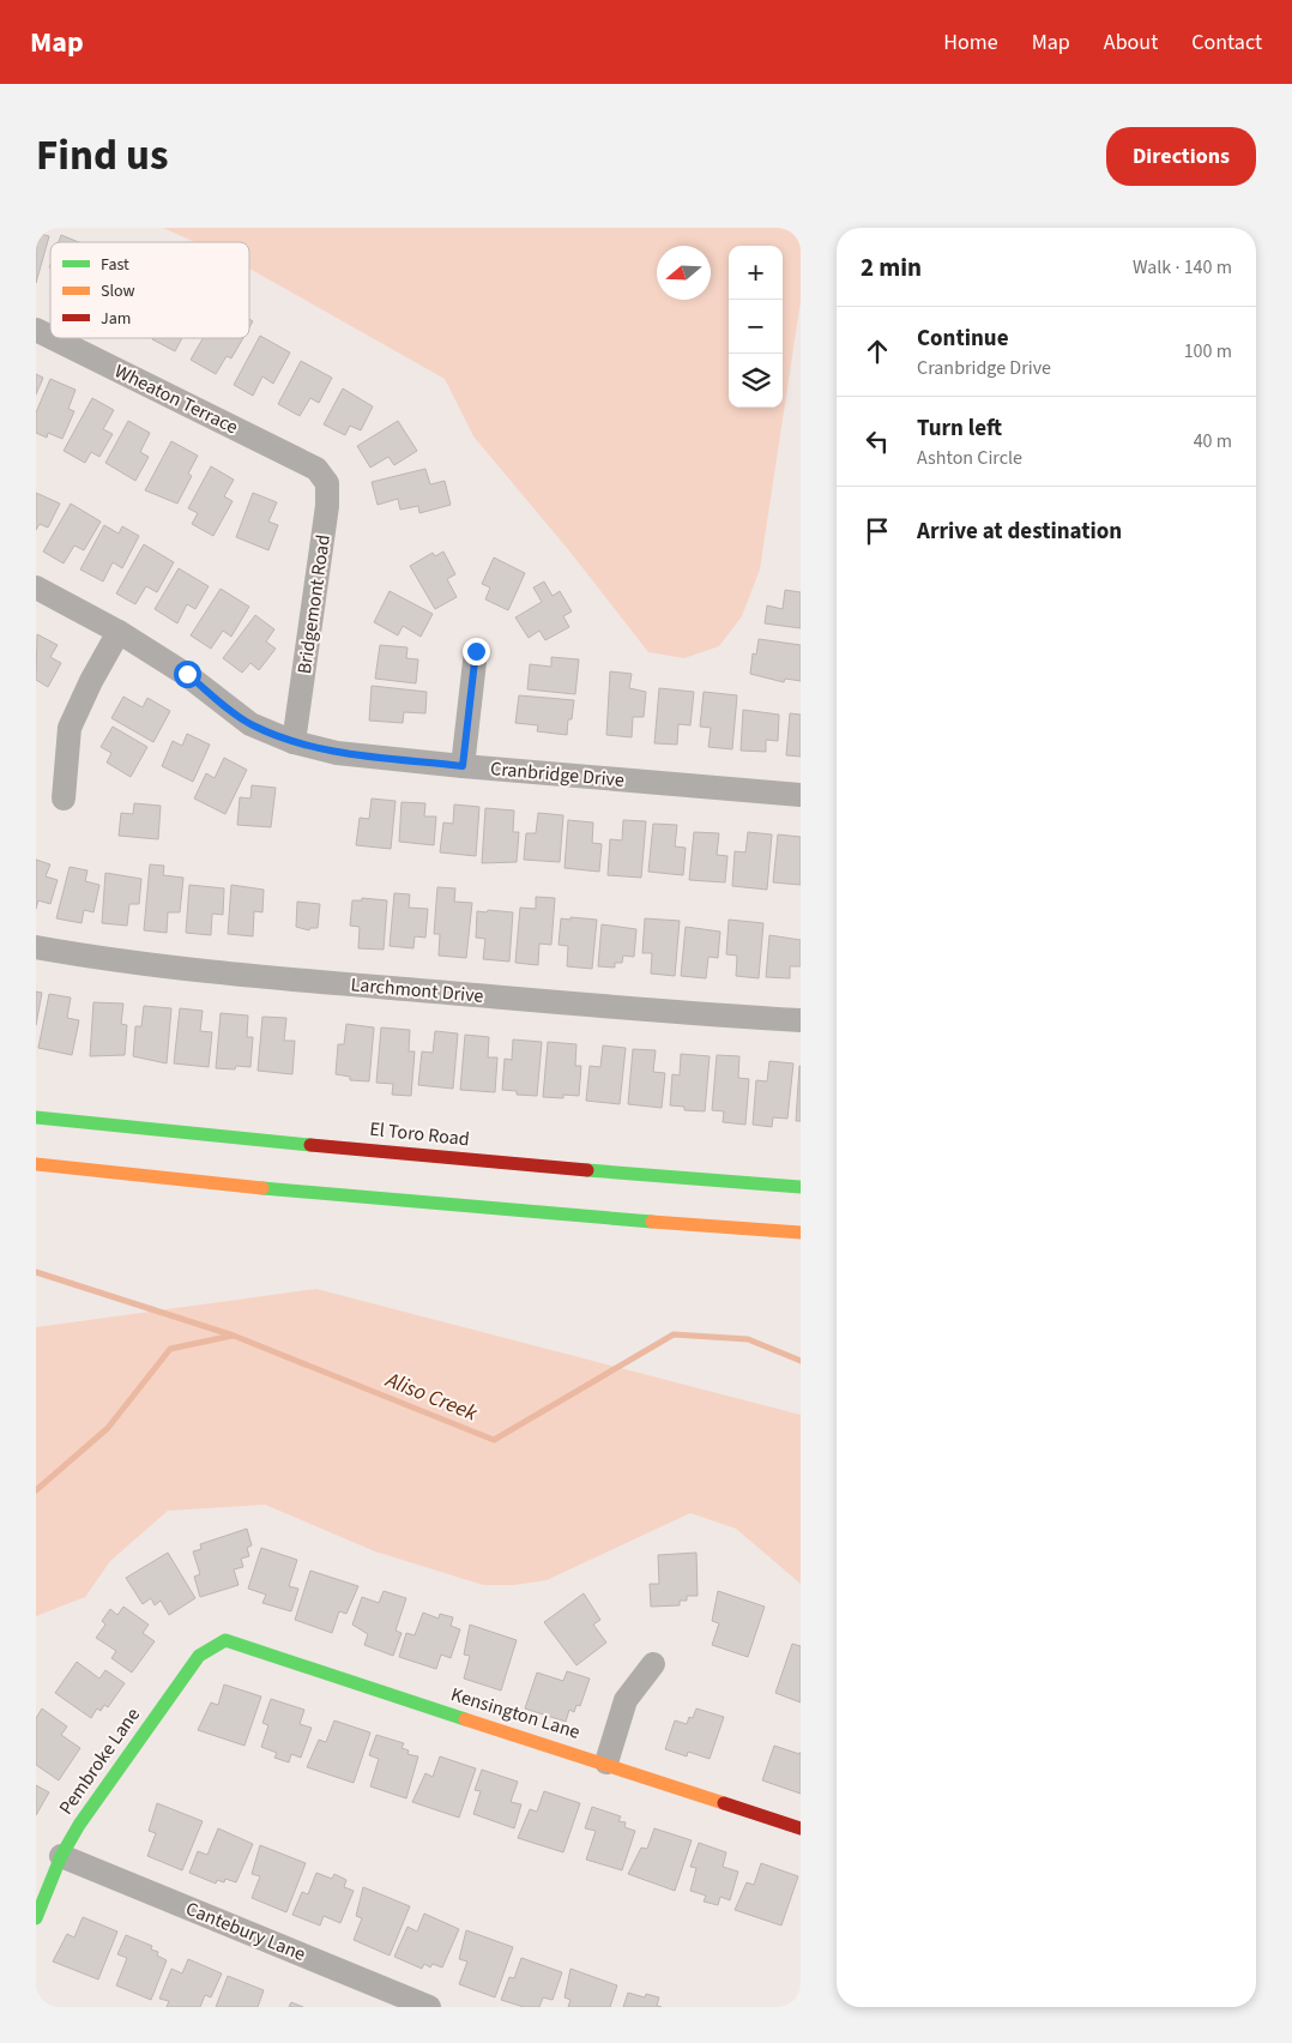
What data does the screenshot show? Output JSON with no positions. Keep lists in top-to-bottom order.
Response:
{
  "streets": {
    "main road": ["El Toro Road", "Kensington Lane", "Pembroke Lane"],
    "street": [
      "Wheaton Terrace",
      "Bridgemont Road",
      "Cranbridge Drive",
      "Larchmont Drive",
      "Cantebury Lane"
    ]
  },
  "crossings": [
    ["Wheaton Terrace", "Bridgemont Road"],
    ["Bridgemont Road", "Cranbridge Drive"],
    ["Kensington Lane", "Pembroke Lane"],
    ["Pembroke Lane", "Cantebury Lane"]
  ],
  "water": ["Aliso Creek"],
  "legend": ["Fast", "Slow", "Jam"],
  "north": "left",
  "page": {
    "header": "Map",
    "nav": [
      "Home",
      "Map",
      "About",
      "Contact"
    ],
    "title": "Find us",
    "buttons": "Directions",
    "heading": ["2 min", "Walk · 140 m"],
    "map_buttons": ["+", "−"],
    "list": [
      ["Continue", "Cranbridge Drive", "100 m"],
      ["Turn left", "Ashton Circle", "40 m"],
      "Arrive at destination"
    ]
  }
}
